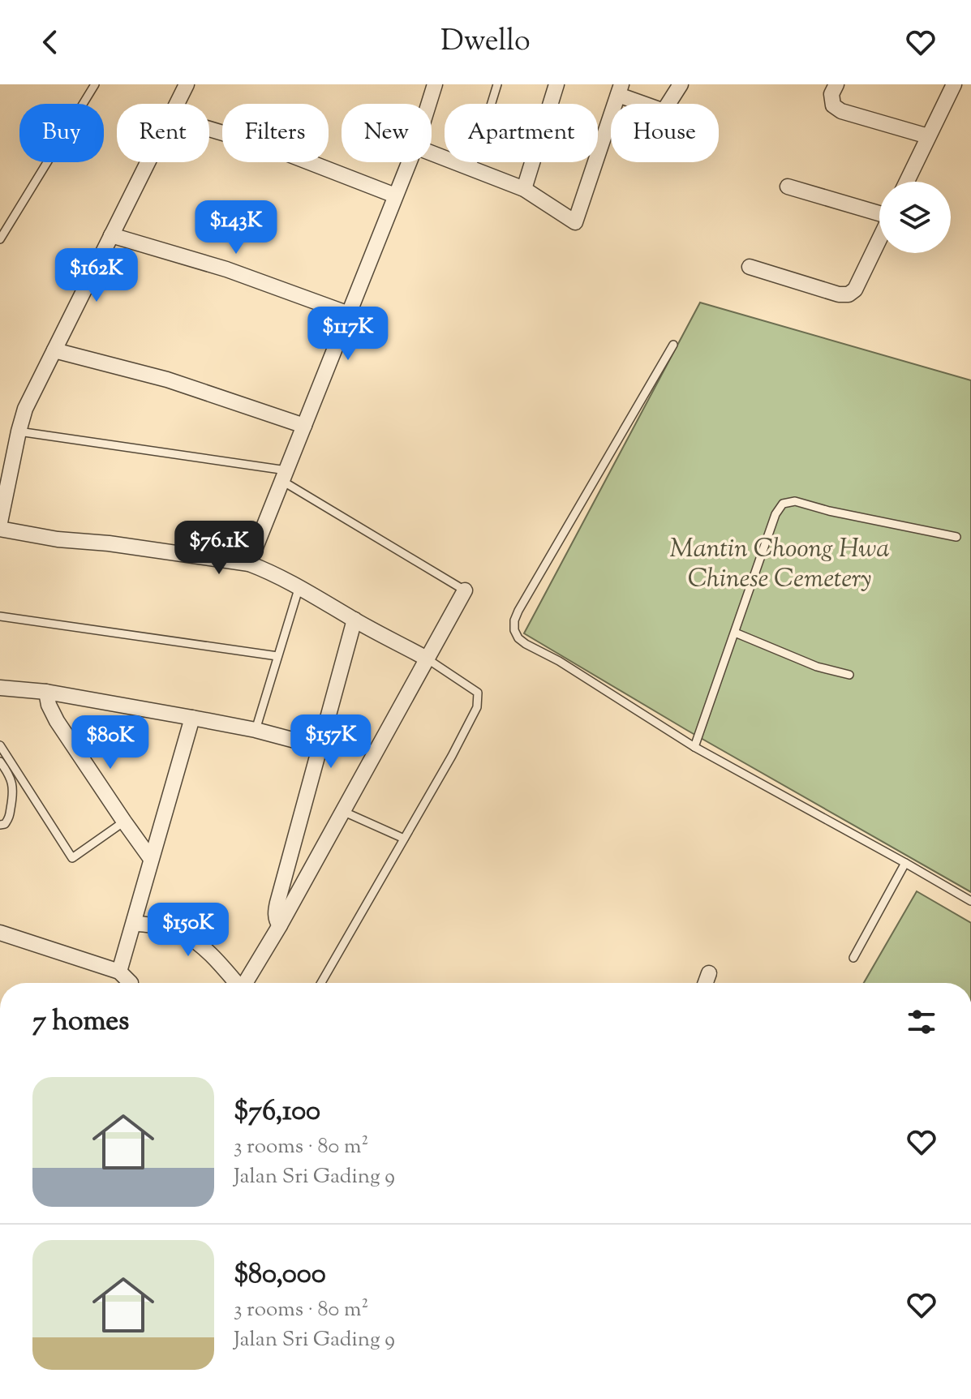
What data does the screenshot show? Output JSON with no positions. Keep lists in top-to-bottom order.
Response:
{
  "parks": ["Mantin Choong Hwa Chinese Cemetery"],
  "page": {
    "header": "Dwello",
    "chip": [
      "Buy",
      "Rent",
      "Filters",
      "New",
      "Apartment",
      "House"
    ],
    "price": [
      "$143K",
      "$162K",
      "$117K",
      "$76.1K",
      "$157K",
      "$80K",
      "$150K"
    ],
    "heading": "7 homes",
    "list": [
      {
        "name": "$76,100",
        "note": "3 rooms · 80 m² · Jalan Sri Gading 9"
      },
      {
        "name": "$80,000",
        "note": "3 rooms · 80 m² · Jalan Sri Gading 9"
      }
    ]
  }
}
